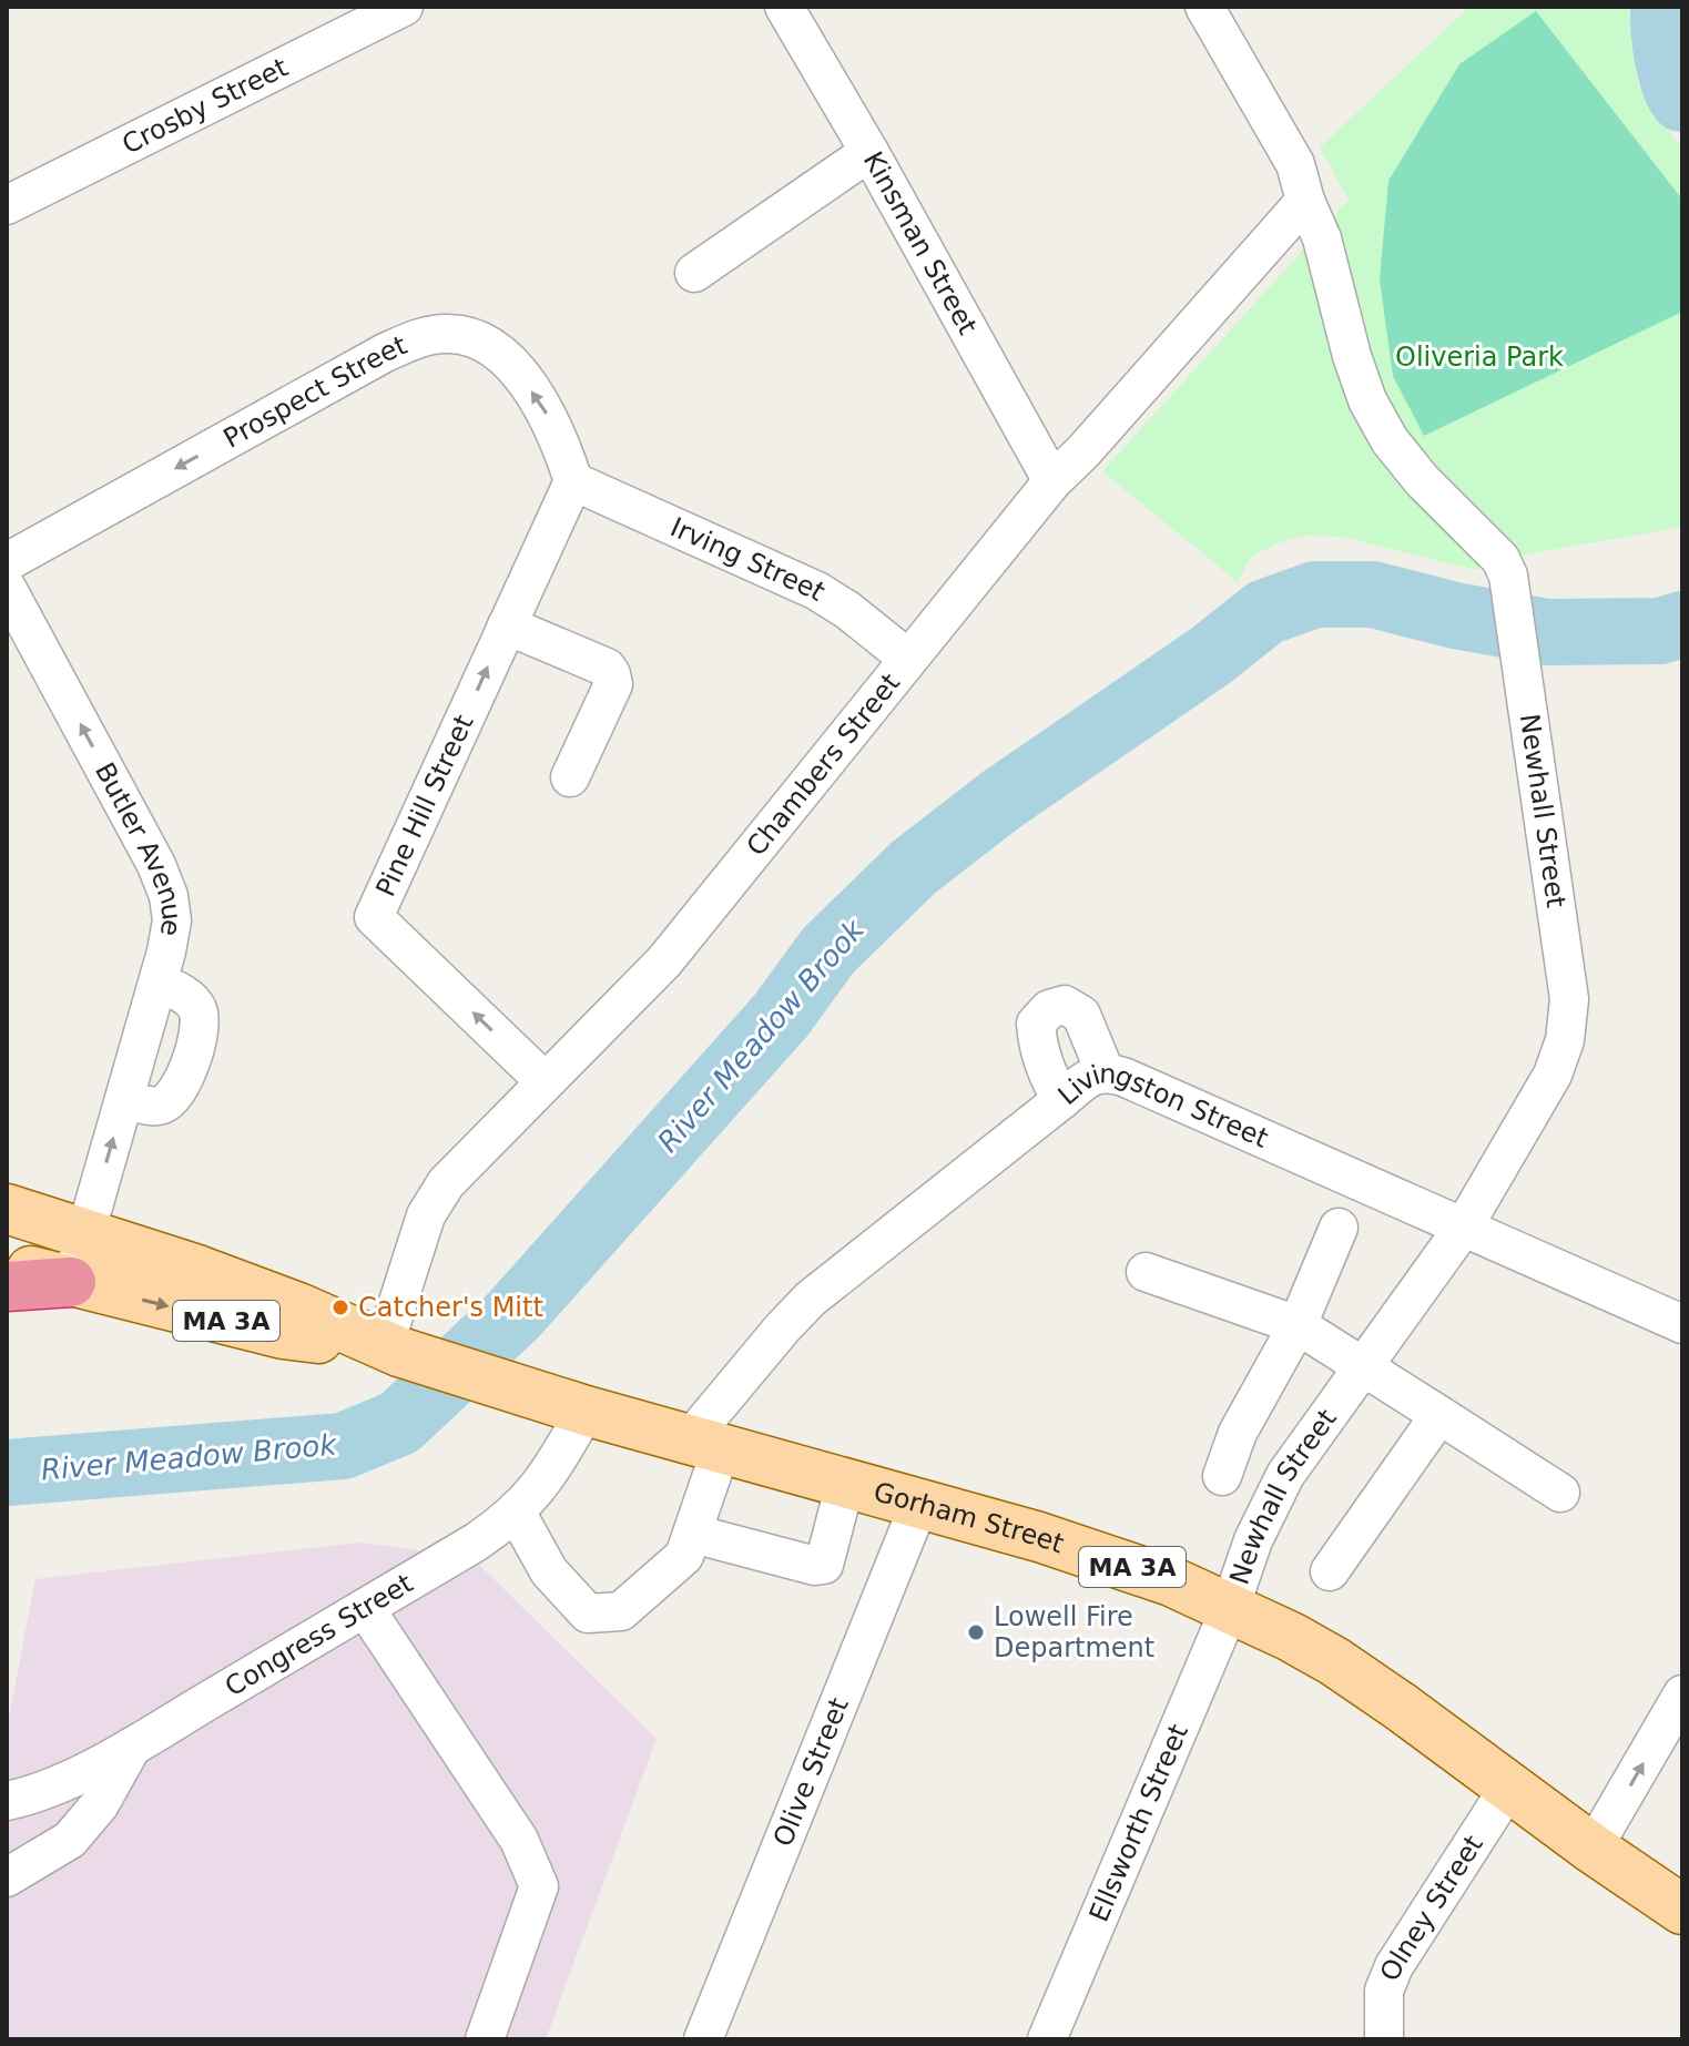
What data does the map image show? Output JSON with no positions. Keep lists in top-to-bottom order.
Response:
{
  "streets": {
    "main road": ["MA 3A", "Gorham Street"],
    "street": [
      "Crosby Street",
      "Kinsman Street",
      "Prospect Street",
      "Irving Street",
      "Chambers Street",
      "Pine Hill Street",
      "Newhall Street",
      "Butler Avenue",
      "Livingston Street",
      "Congress Street",
      "Olive Street",
      "Ellsworth Street",
      "Olney Street"
    ]
  },
  "crossings": [
    ["Kinsman Street", "Chambers Street"],
    ["Prospect Street", "Irving Street"],
    ["Prospect Street", "Pine Hill Street"],
    ["Irving Street", "Chambers Street"],
    ["Irving Street", "Pine Hill Street"],
    ["Chambers Street", "Pine Hill Street"],
    ["Chambers Street", "Newhall Street"],
    ["Chambers Street", "Gorham Street"],
    ["Newhall Street", "Livingston Street"],
    ["Newhall Street", "Gorham Street"],
    ["Newhall Street", "Ellsworth Street"],
    ["Butler Avenue", "Gorham Street"],
    ["Livingston Street", "Gorham Street"],
    ["Livingston Street", "Congress Street"],
    ["Gorham Street", "Congress Street"],
    ["Gorham Street", "Olive Street"],
    ["Gorham Street", "Ellsworth Street"],
    ["Gorham Street", "Olney Street"]
  ],
  "one_way": ["Prospect Street", "Pine Hill Street", "Butler Avenue"],
  "water": ["River Meadow Brook"],
  "parks": ["Oliveria Park"],
  "places": ["Catcher's Mitt", "Lowell Fire Department"]
}
